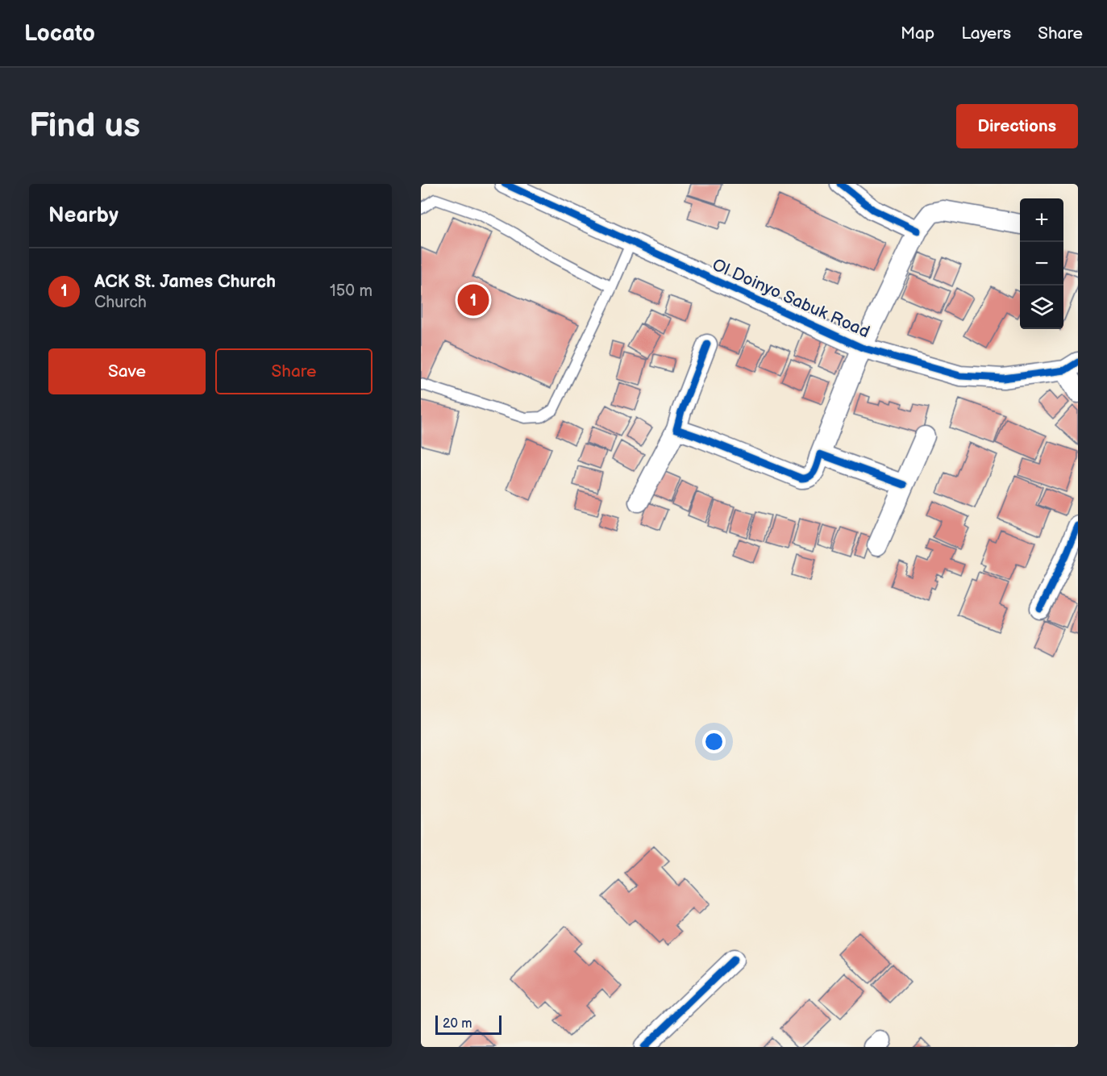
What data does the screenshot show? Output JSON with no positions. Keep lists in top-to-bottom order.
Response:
{
  "streets": {
    "street": ["Ol Doinyo Sabuk Road"]
  },
  "scale_bar": "20 m",
  "page": {
    "header": "Locato",
    "nav": ["Map", "Layers", "Share"],
    "buttons": [
      "Directions",
      ["Save", "Share"]
    ],
    "title": "Find us",
    "heading": "Nearby",
    "map_buttons": ["+", "−"],
    "list": [
      {
        "mark": "1",
        "name": "ACK St. James Church",
        "note": "Church",
        "value": "150 m"
      }
    ],
    "pins": "1",
    "scale": "20 m"
  }
}
